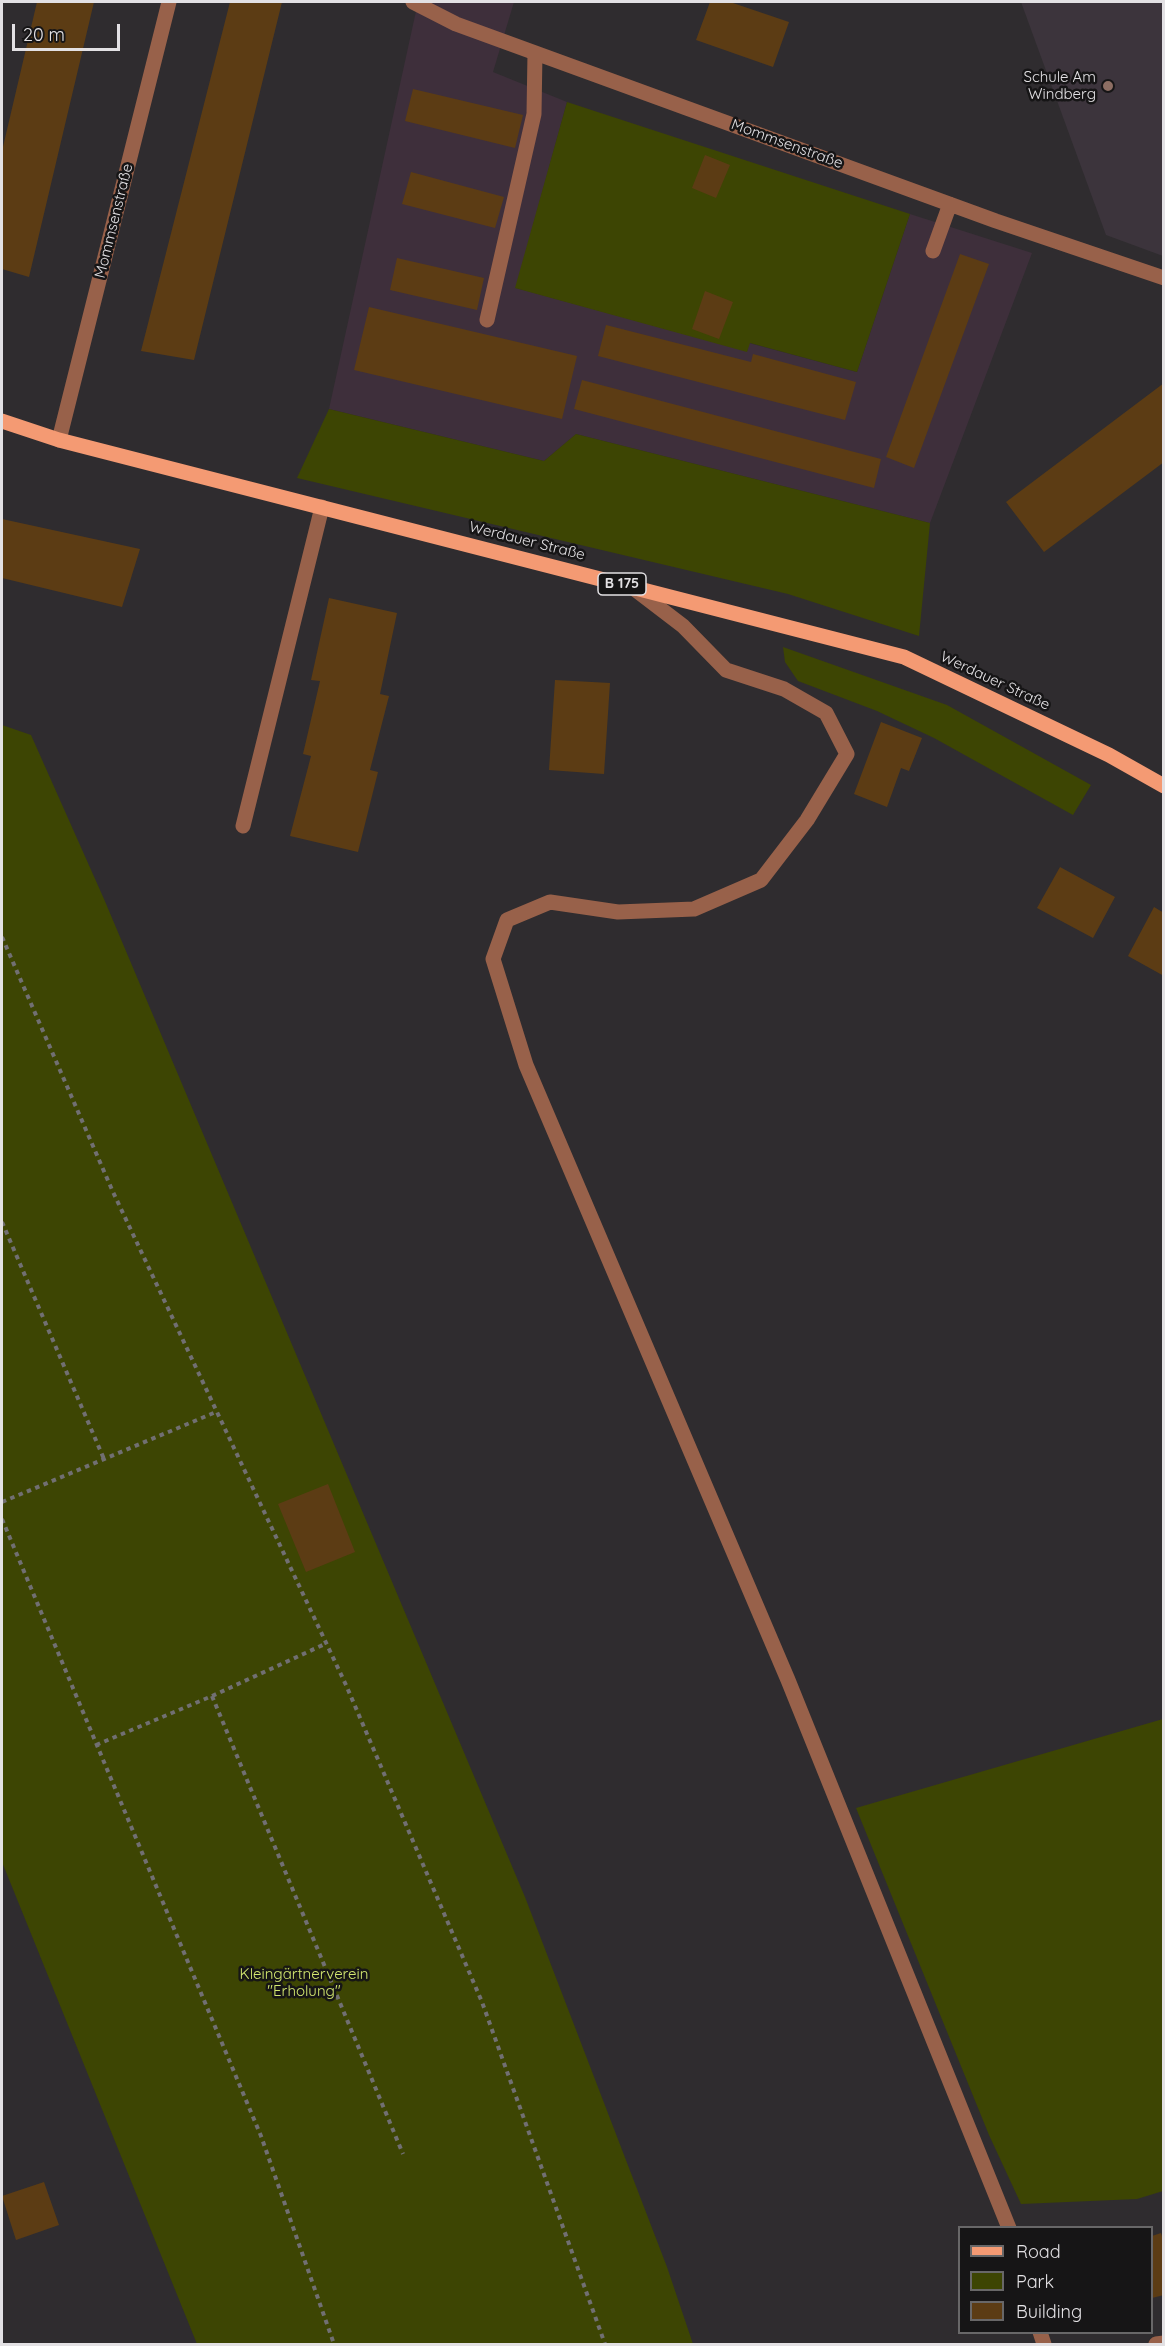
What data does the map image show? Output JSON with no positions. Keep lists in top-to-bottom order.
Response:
{
  "streets": {
    "main road": ["Werdauer Straße", "B 175"],
    "street": ["Mommsenstraße"]
  },
  "crossings": [
    ["Mommsenstraße", "Werdauer Straße"]
  ],
  "parks": ["Kleingärtnerverein \"Erholung\""],
  "places": ["Schule Am Windberg"],
  "legend": ["Road", "Park", "Building"],
  "scale_bar": "20 m"
}
